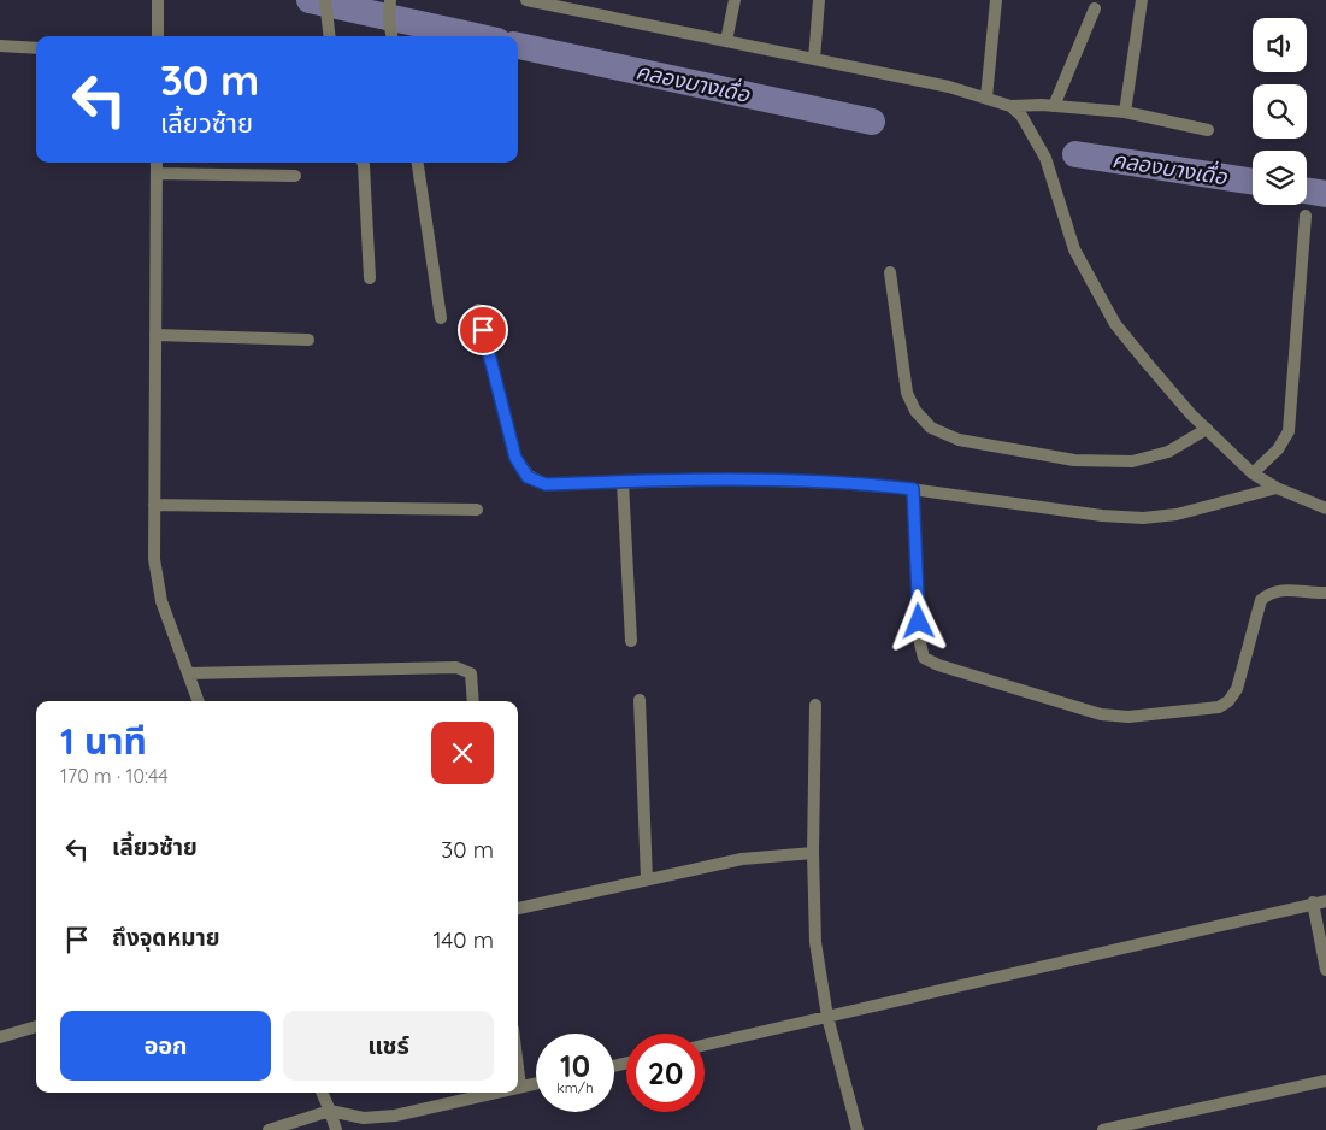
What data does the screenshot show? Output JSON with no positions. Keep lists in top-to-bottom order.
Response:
{
  "water": ["คลองบางเดื่อ"],
  "page": {
    "turn": ["30 m", "เลี้ยวซ้าย"],
    "heading": ["1 นาที", "170 m · 10:44"],
    "list": [
      {
        "name": "เลี้ยวซ้าย",
        "value": "30 m"
      },
      {
        "name": "ถึงจุดหมาย",
        "value": "140 m"
      }
    ],
    "buttons": ["ออก", "แชร์"],
    "speed": "10 km/h",
    "limit": "20"
  }
}
